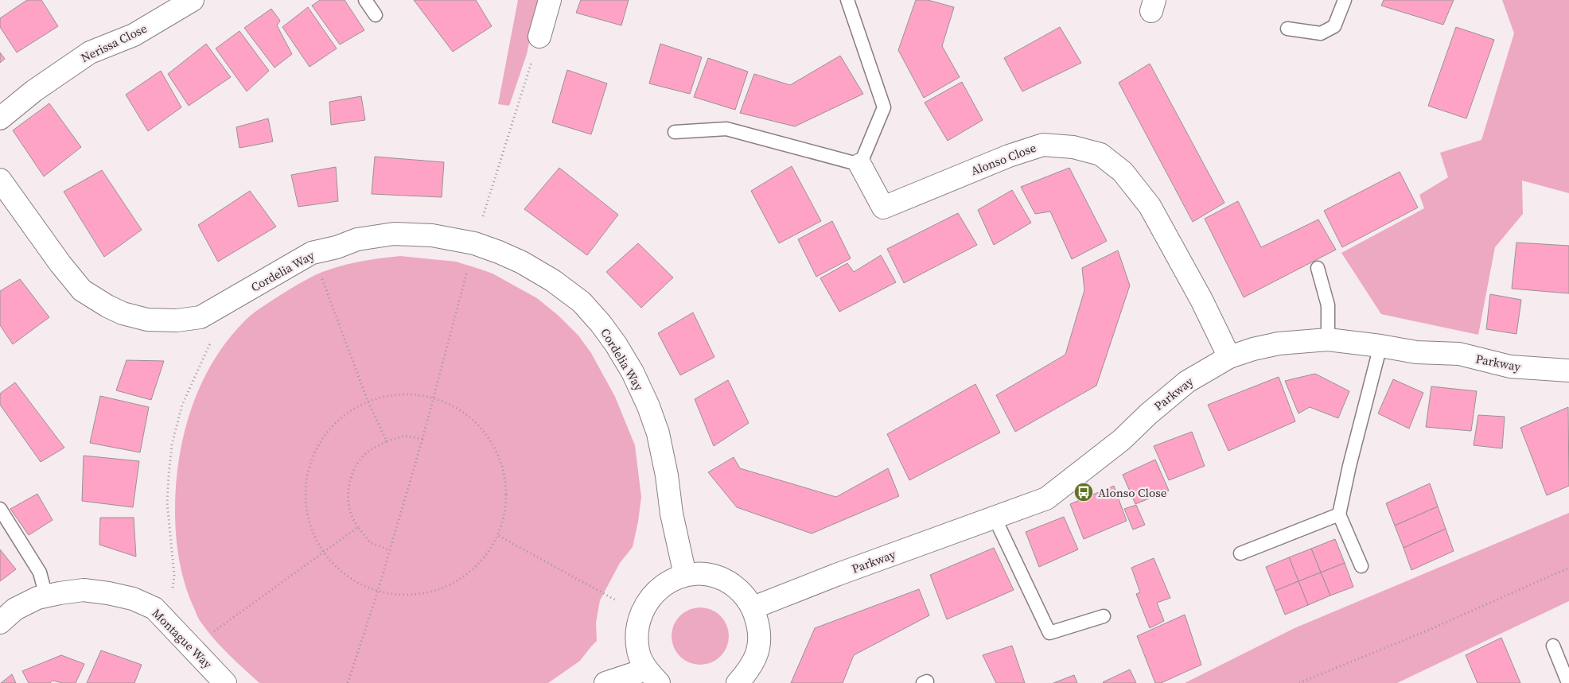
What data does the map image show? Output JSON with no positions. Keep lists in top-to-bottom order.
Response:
{
  "streets": {
    "street": [
      "Nerissa Close",
      "Alonso Close",
      "Cordelia Way",
      "Parkway",
      "Montague Way"
    ]
  },
  "crossings": [
    ["Alonso Close", "Parkway"]
  ],
  "places": {
    "bus stop": ["Alonso Close"]
  }
}
